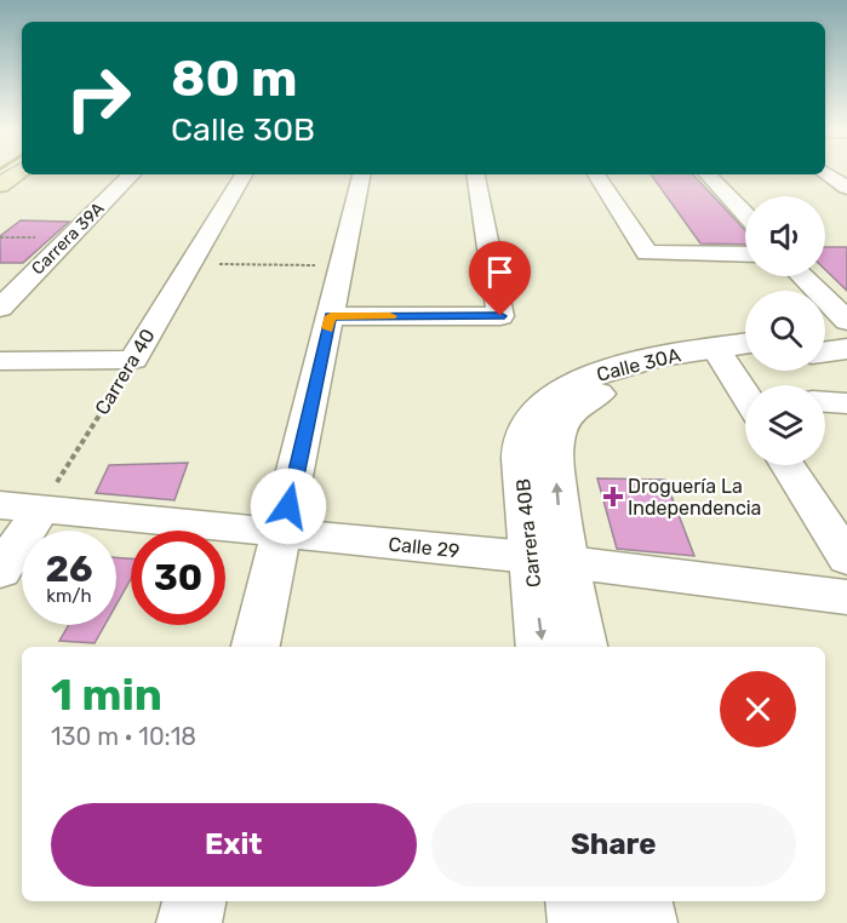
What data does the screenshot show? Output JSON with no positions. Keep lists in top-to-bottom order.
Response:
{
  "streets": {
    "street": [
      "Carrera 39A",
      "Carrera 40",
      "Carrera 40B",
      "Calle 29"
    ]
  },
  "crossings": [
    ["Carrera 40", "Calle 29"],
    ["Carrera 40B", "Calle 29"]
  ],
  "places": {
    "health": ["Droguería La Independencia"]
  },
  "page": {
    "turn": ["80 m", "Calle 30B"],
    "speed": "26 km/h",
    "limit": "30",
    "heading": ["1 min", "130 m · 10:18"],
    "buttons": ["Exit", "Share"]
  }
}
